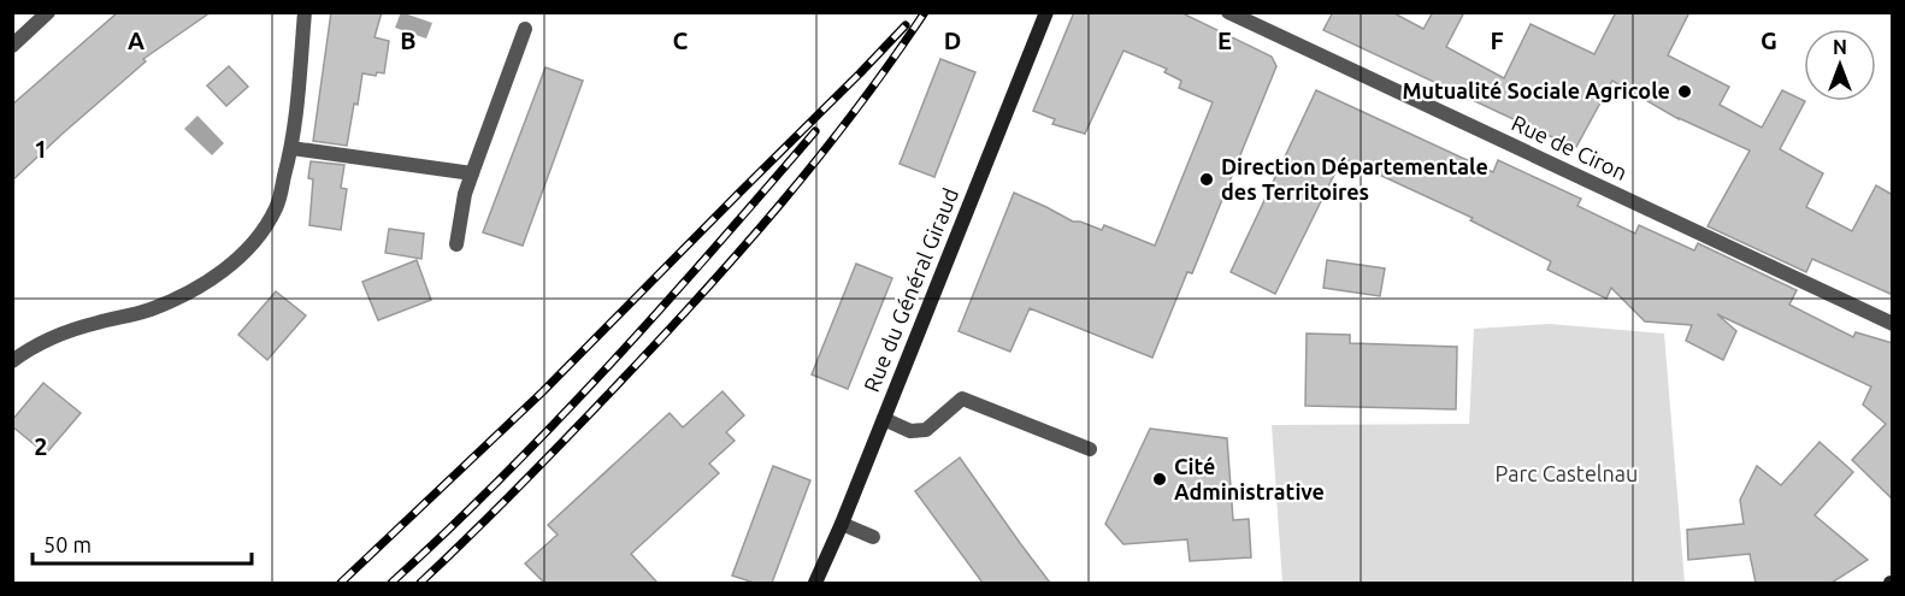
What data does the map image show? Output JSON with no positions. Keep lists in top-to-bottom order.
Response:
{
  "streets": {
    "street": ["Rue de Ciron", "Rue du Général Giraud"]
  },
  "parks": ["Parc Castelnau"],
  "places": ["Mutualité Sociale Agricole", "Direction Départementale des Territoires", "Cité Administrative"],
  "scale_bar": "50 m",
  "north": "top",
  "grid": {
    "columns": [
      "A",
      "B",
      "C",
      "D",
      "E",
      "F",
      "G"
    ],
    "rows": ["1", "2"]
  }
}
